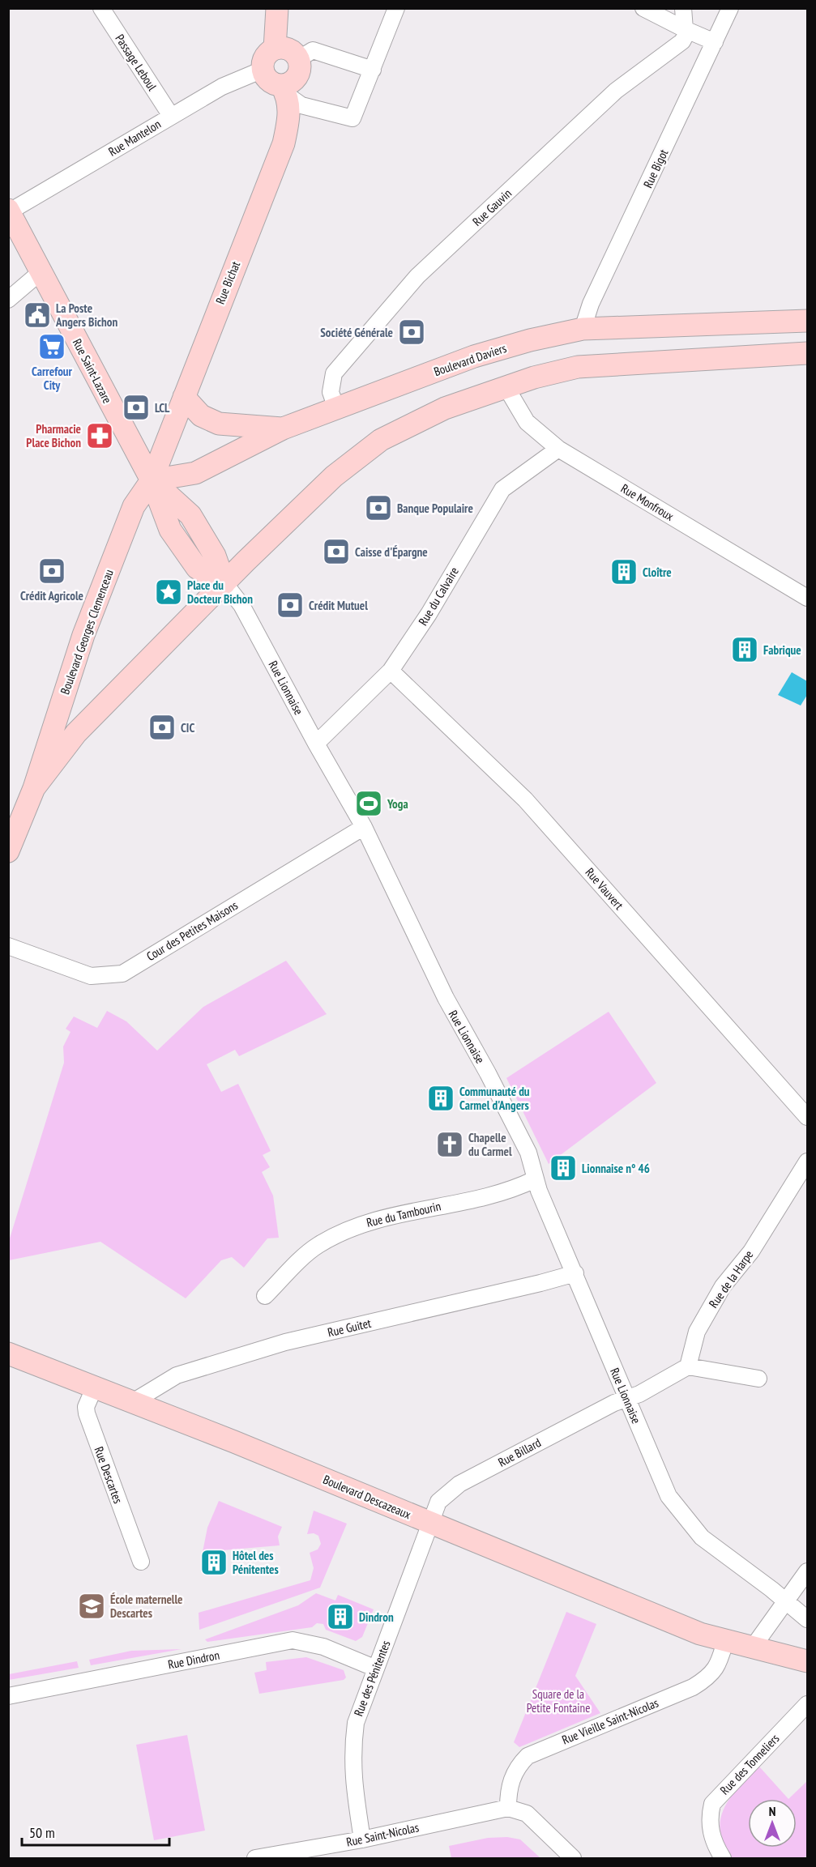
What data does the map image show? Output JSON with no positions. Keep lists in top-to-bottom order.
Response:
{
  "streets": {
    "main road": [
      "Rue Bichat",
      "Boulevard Daviers",
      "Rue Saint-Lazare",
      "Boulevard Georges Clemenceau",
      "Boulevard Descazeaux"
    ],
    "street": [
      "Passage Leboul",
      "Rue Mantelon",
      "Rue Bigot",
      "Rue Gauvin",
      "Rue Monfroux",
      "Rue du Calvaire",
      "Rue Lionnaise",
      "Rue Vauvert",
      "Cour des Petites Maisons",
      "Rue du Tambourin",
      "Rue de la Harpe",
      "Rue Guitet",
      "Rue Billard",
      "Rue Descartes",
      "Rue Dindron",
      "Rue des Pénitentes",
      "Rue Vieille Saint-Nicolas",
      "Rue des Tonneliers",
      "Rue Saint-Nicolas"
    ]
  },
  "crossings": [
    ["Passage Leboul", "Rue Mantelon"],
    ["Rue Mantelon", "Rue Bichat"],
    ["Rue Mantelon", "Rue Saint-Lazare"],
    ["Rue Bigot", "Boulevard Daviers"],
    ["Rue Gauvin", "Boulevard Daviers"],
    ["Rue Bichat", "Boulevard Daviers"],
    ["Rue Bichat", "Rue Saint-Lazare"],
    ["Rue Bichat", "Boulevard Georges Clemenceau"],
    ["Boulevard Daviers", "Rue Saint-Lazare"],
    ["Boulevard Daviers", "Boulevard Georges Clemenceau"],
    ["Rue Saint-Lazare", "Boulevard Georges Clemenceau"],
    ["Rue Saint-Lazare", "Rue Lionnaise"],
    ["Rue Monfroux", "Rue du Calvaire"],
    ["Rue du Calvaire", "Rue Lionnaise"],
    ["Rue du Calvaire", "Rue Vauvert"],
    ["Boulevard Georges Clemenceau", "Rue Lionnaise"],
    ["Rue Lionnaise", "Cour des Petites Maisons"],
    ["Rue Lionnaise", "Rue du Tambourin"],
    ["Rue Lionnaise", "Rue Guitet"],
    ["Rue Lionnaise", "Rue Billard"],
    ["Rue Guitet", "Boulevard Descazeaux"],
    ["Rue Billard", "Boulevard Descazeaux"],
    ["Rue Billard", "Rue des Pénitentes"],
    ["Rue Descartes", "Boulevard Descazeaux"],
    ["Boulevard Descazeaux", "Rue des Pénitentes"],
    ["Boulevard Descazeaux", "Rue Vieille Saint-Nicolas"],
    ["Rue Dindron", "Rue des Pénitentes"],
    ["Rue des Pénitentes", "Rue Saint-Nicolas"],
    ["Rue Vieille Saint-Nicolas", "Rue Saint-Nicolas"]
  ],
  "parks": ["Square de la Petite Fontaine"],
  "places": {
    "public building": ["La Poste Angers Bichon"],
    "bank": [
      "Société Générale",
      "LCL",
      "Banque Populaire",
      "Caisse d'Épargne",
      "Crédit Agricole",
      "Crédit Mutuel",
      "CIC"
    ],
    "supermarket": ["Carrefour City"],
    "pharmacy": ["Pharmacie Place Bichon"],
    "building": [
      "Cloître",
      "Fabrique",
      "Communauté du Carmel d'Angers",
      "Lionnaise n° 46",
      "Hôtel des Pénitentes",
      "Dindron"
    ],
    "place": ["Place du Docteur Bichon"],
    "sports": ["Yoga"],
    "church": ["Chapelle du Carmel"],
    "school or university": ["École maternelle Descartes"]
  },
  "scale_bar": "50 m",
  "north": "top"
}
